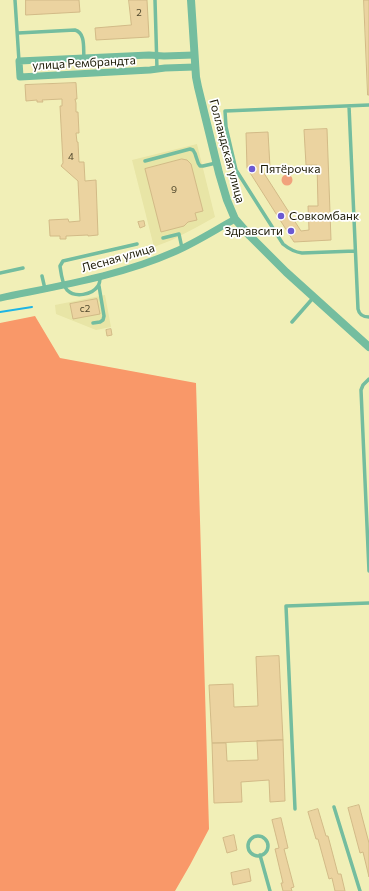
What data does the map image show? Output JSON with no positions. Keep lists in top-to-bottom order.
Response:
{
  "streets": {
    "street": ["улица Рембрандта", "Голландская улица", "Лесная улица"]
  },
  "crossings": [
    ["улица Рембрандта", "Голландская улица"],
    ["Голландская улица", "Лесная улица"]
  ],
  "places": ["Пятёрочка", "Совкомбанк", "Здравсити"],
  "house_numbers": [
    "2",
    "4",
    "9",
    "с2"
  ]
}
